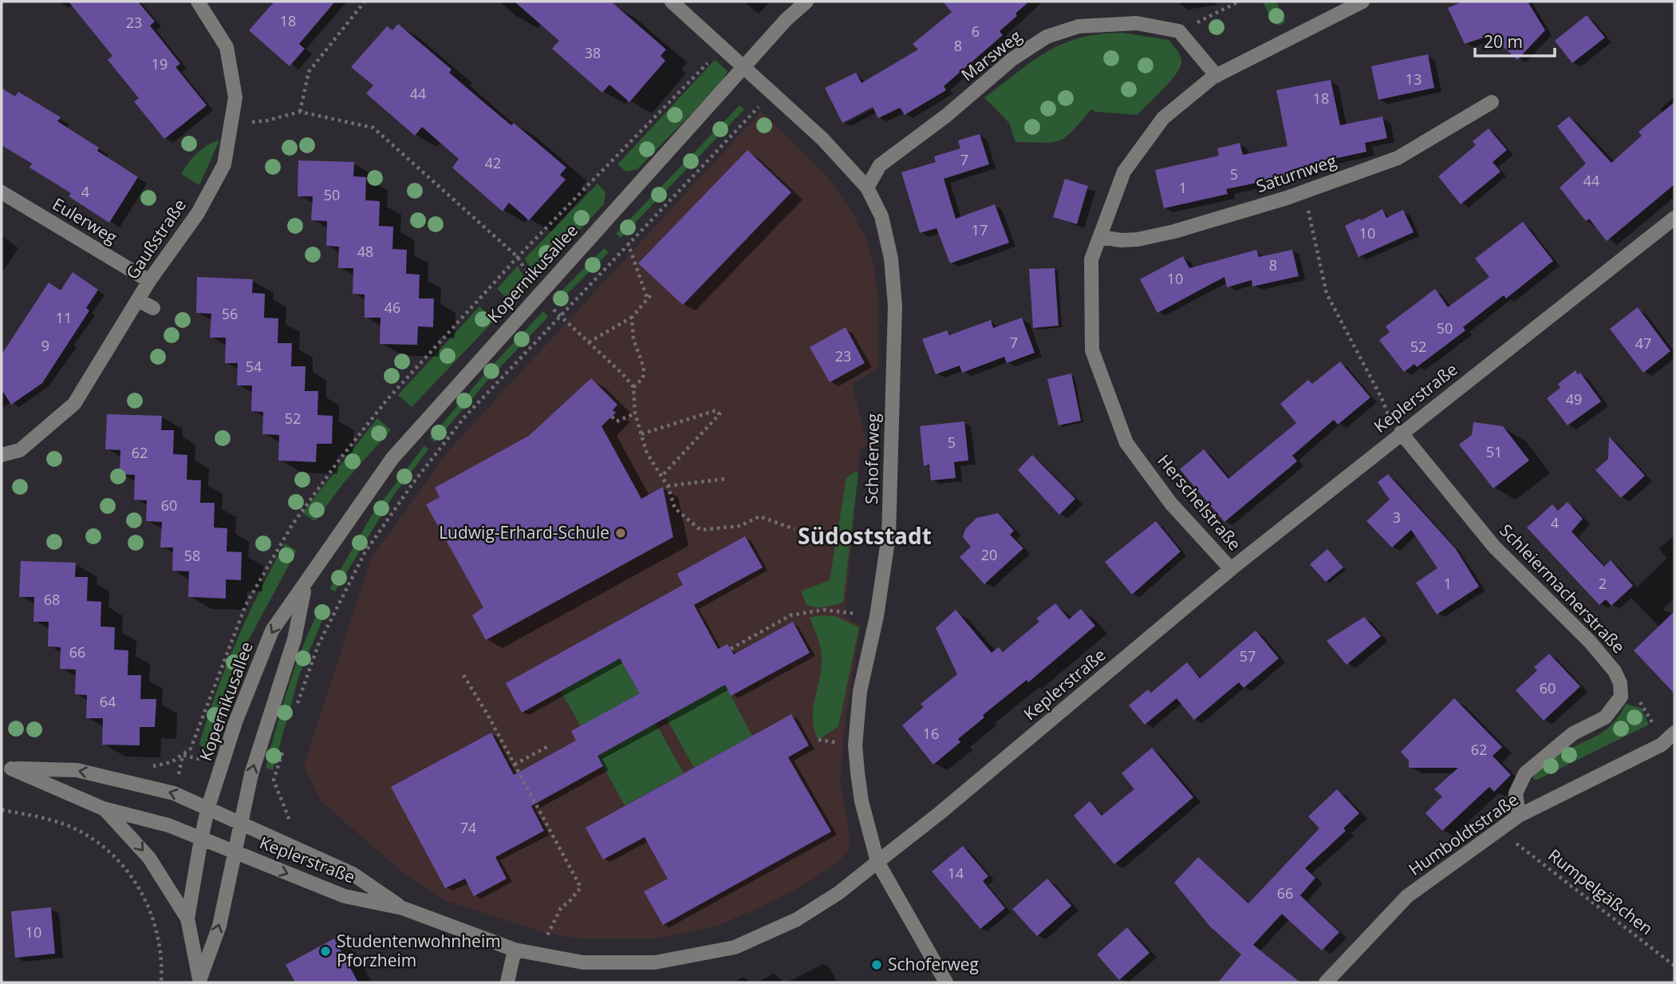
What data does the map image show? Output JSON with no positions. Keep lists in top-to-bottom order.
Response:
{
  "streets": {
    "street": [
      "Marsweg",
      "Saturnweg",
      "Eulerweg",
      "Gaußstraße",
      "Kopernikusallee",
      "Keplerstraße",
      "Schoferweg",
      "Herschelstraße",
      "Schleiermacherstraße",
      "Humboldtstraße"
    ],
    "path": ["Rumpelgäßchen"]
  },
  "crossings": [
    ["Marsweg", "Schoferweg"],
    ["Saturnweg", "Herschelstraße"],
    ["Eulerweg", "Gaußstraße"],
    ["Kopernikusallee", "Keplerstraße"],
    ["Kopernikusallee", "Schoferweg"],
    ["Keplerstraße", "Schoferweg"],
    ["Keplerstraße", "Herschelstraße"],
    ["Keplerstraße", "Schleiermacherstraße"]
  ],
  "districts": ["Südoststadt"],
  "places": ["Ludwig-Erhard-Schule", "Studentenwohnheim Pforzheim", "Schoferweg"],
  "house_numbers": [
    "18",
    "23",
    "6",
    "8",
    "38",
    "19",
    "13",
    "44",
    "18",
    "7",
    "42",
    "5",
    "44",
    "1",
    "4",
    "50",
    "17",
    "10",
    "48",
    "8",
    "10",
    "46",
    "56",
    "11",
    "50",
    "7",
    "47",
    "9",
    "52",
    "23",
    "54",
    "49",
    "52",
    "5",
    "51",
    "62",
    "60",
    "3",
    "4",
    "20",
    "58",
    "1",
    "2",
    "68",
    "66",
    "57",
    "60",
    "64",
    "16",
    "62",
    "74",
    "14",
    "66",
    "10"
  ],
  "scale_bar": "20 m"
}
